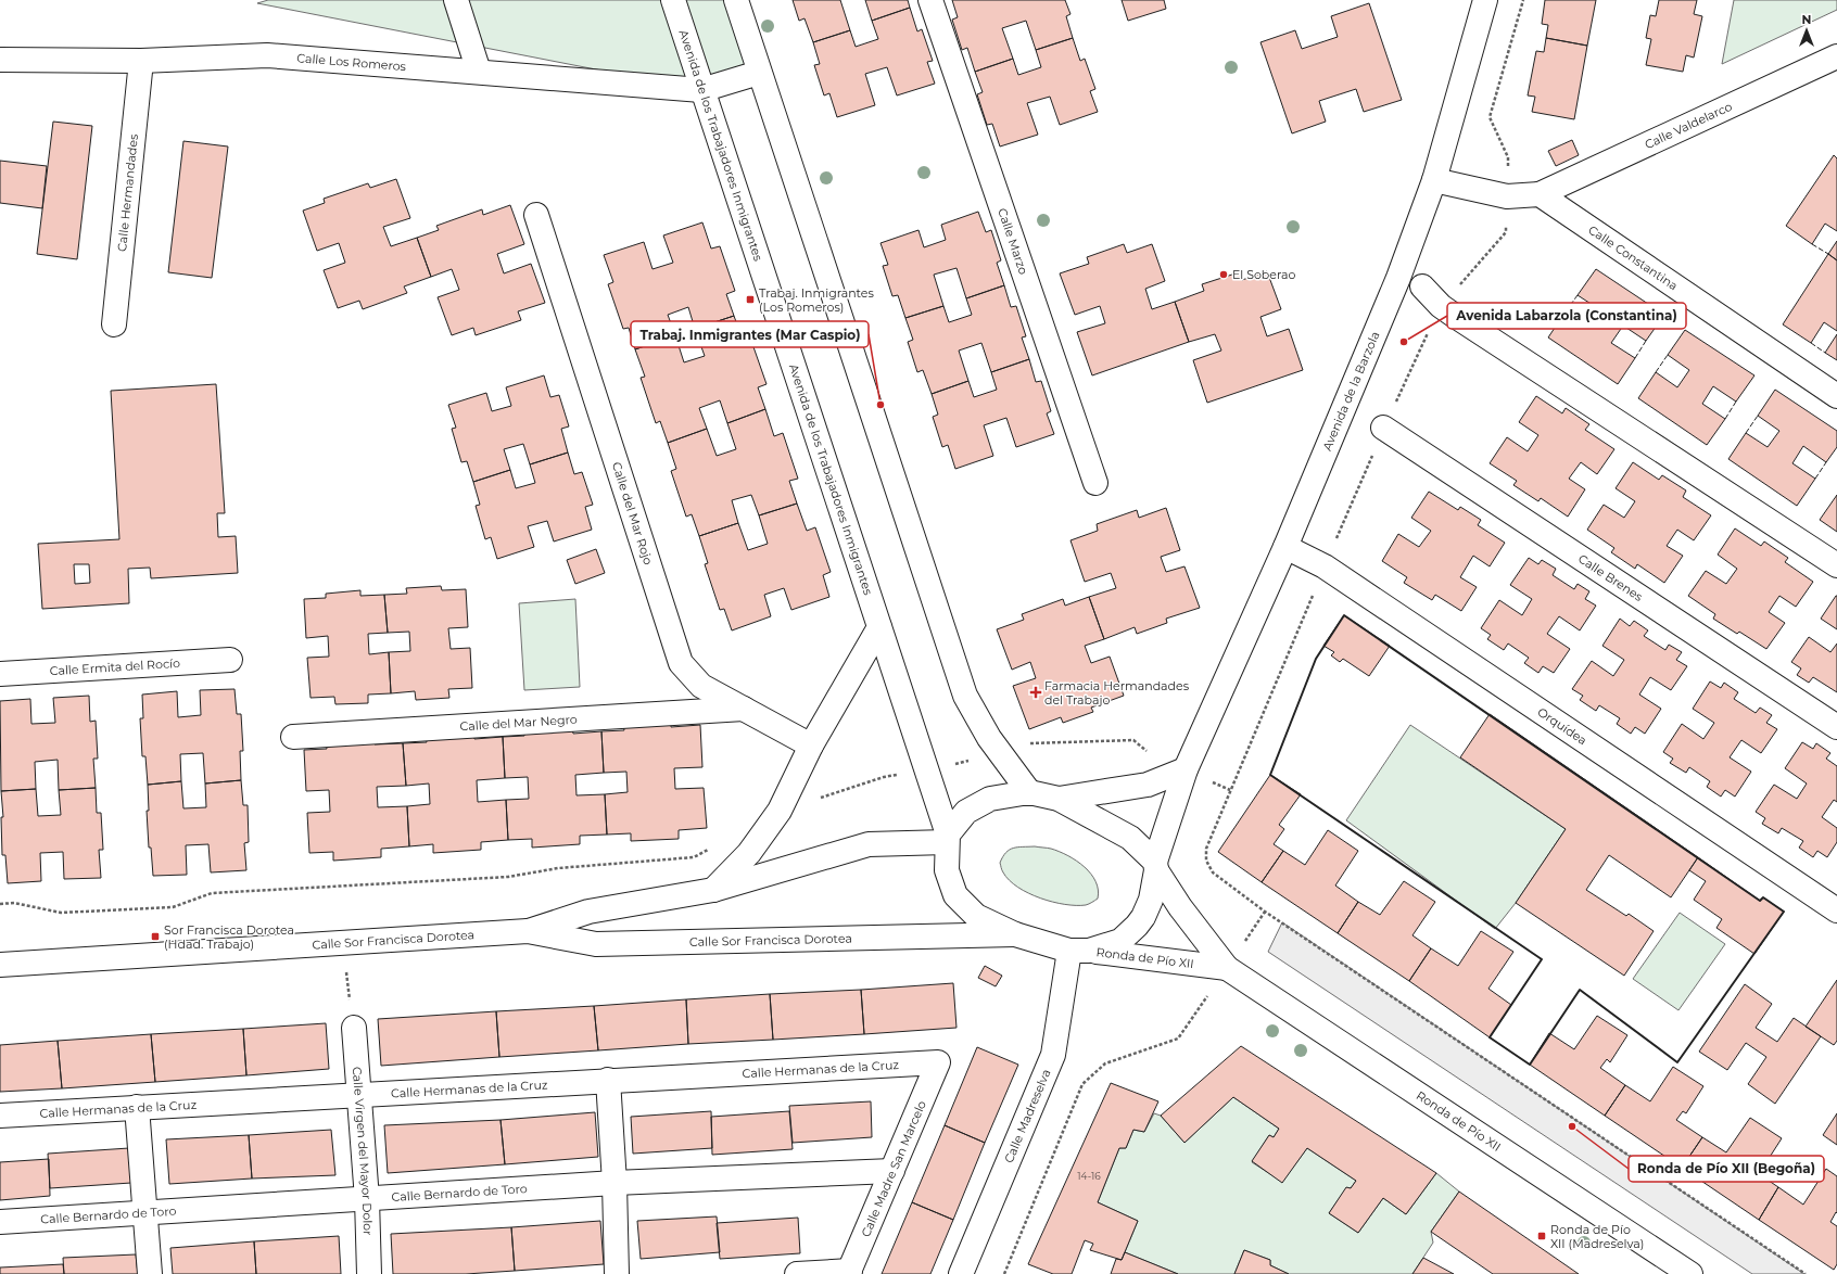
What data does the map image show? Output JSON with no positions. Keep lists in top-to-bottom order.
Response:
{
  "streets": {
    "street": [
      "Calle Los Romeros",
      "Calle Valdelarco",
      "Avenida de los Trabajadores Inmigrantes",
      "Calle Hermandades",
      "Calle Marzo",
      "Calle Constantina",
      "Avenida de la Barzola",
      "Calle del Mar Rojo",
      "Calle Brenes",
      "Calle Ermita del Rocío",
      "Calle del Mar Negro",
      "Orquídea",
      "Calle Sor Francisca Dorotea",
      "Ronda de Pío XII",
      "Calle Hermanas de la Cruz",
      "Calle Madreselva",
      "Calle Virgen del Mayor Dolor",
      "Calle Madre San Marcelo",
      "Calle Bernardo de Toro"
    ]
  },
  "crossings": [
    ["Calle Los Romeros", "Avenida de los Trabajadores Inmigrantes"],
    ["Calle Los Romeros", "Calle Hermandades"],
    ["Calle Valdelarco", "Calle Constantina"],
    ["Avenida de los Trabajadores Inmigrantes", "Calle Sor Francisca Dorotea"],
    ["Avenida de los Trabajadores Inmigrantes", "Ronda de Pío XII"],
    ["Avenida de la Barzola", "Orquídea"],
    ["Avenida de la Barzola", "Ronda de Pío XII"],
    ["Avenida de la Barzola", "Calle Madreselva"],
    ["Calle del Mar Rojo", "Calle del Mar Negro"],
    ["Calle Sor Francisca Dorotea", "Ronda de Pío XII"],
    ["Ronda de Pío XII", "Calle Madreselva"],
    ["Calle Hermanas de la Cruz", "Calle Virgen del Mayor Dolor"],
    ["Calle Hermanas de la Cruz", "Calle Madre San Marcelo"],
    ["Calle Virgen del Mayor Dolor", "Calle Bernardo de Toro"],
    ["Calle Madre San Marcelo", "Calle Bernardo de Toro"]
  ],
  "places": {
    "other": [
      "El Soberao",
      "Avenida Labarzola (Constantina)",
      "Trabaj. Inmigrantes (Mar Caspio)",
      "Ronda de Pío XII (Begoña)"
    ],
    "transit": ["Trabaj. Inmigrantes (Los Romeros)", "Sor Francisca Dorotea (Hdad. Trabajo)", "Ronda de Pío XII (Madreselva)"],
    "health": ["Farmacia Hermandades del Trabajo"]
  },
  "house_numbers": ["14-16"],
  "north": "top"
}
